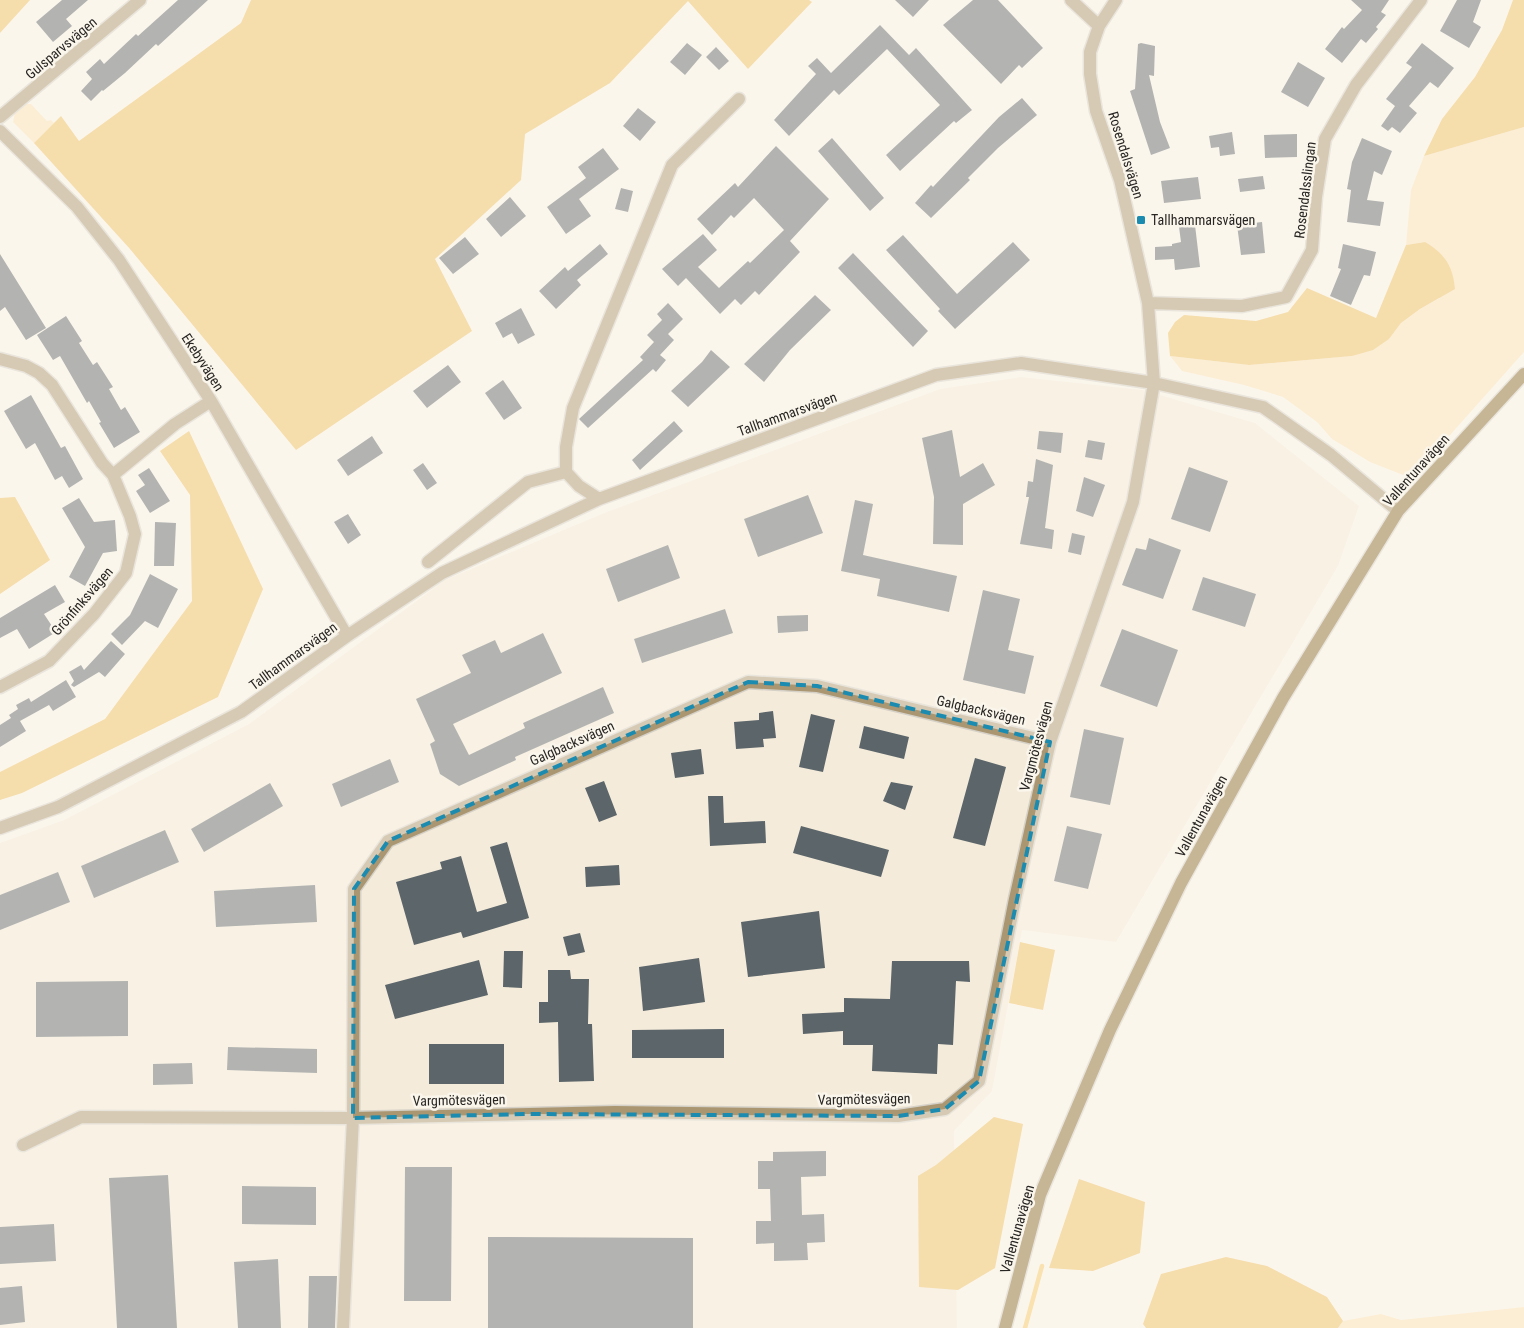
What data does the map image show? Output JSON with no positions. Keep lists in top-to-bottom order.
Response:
{
  "streets": {
    "main road": ["Vallentunavägen"],
    "street": [
      "Gulsparvsvägen",
      "Rosendalsvägen",
      "Rosendalsslingan",
      "Ekebyvägen",
      "Tallhammarsvägen",
      "Grönfinksvägen",
      "Galgbacksvägen",
      "Vargmötesvägen"
    ]
  },
  "crossings": [
    ["Rosendalsvägen", "Rosendalsslingan"],
    ["Rosendalsvägen", "Tallhammarsvägen"],
    ["Rosendalsvägen", "Vargmötesvägen"],
    ["Ekebyvägen", "Tallhammarsvägen"],
    ["Tallhammarsvägen", "Vallentunavägen"],
    ["Tallhammarsvägen", "Vargmötesvägen"],
    ["Galgbacksvägen", "Vargmötesvägen"]
  ],
  "places": {
    "transit": ["Tallhammarsvägen"]
  }
}
